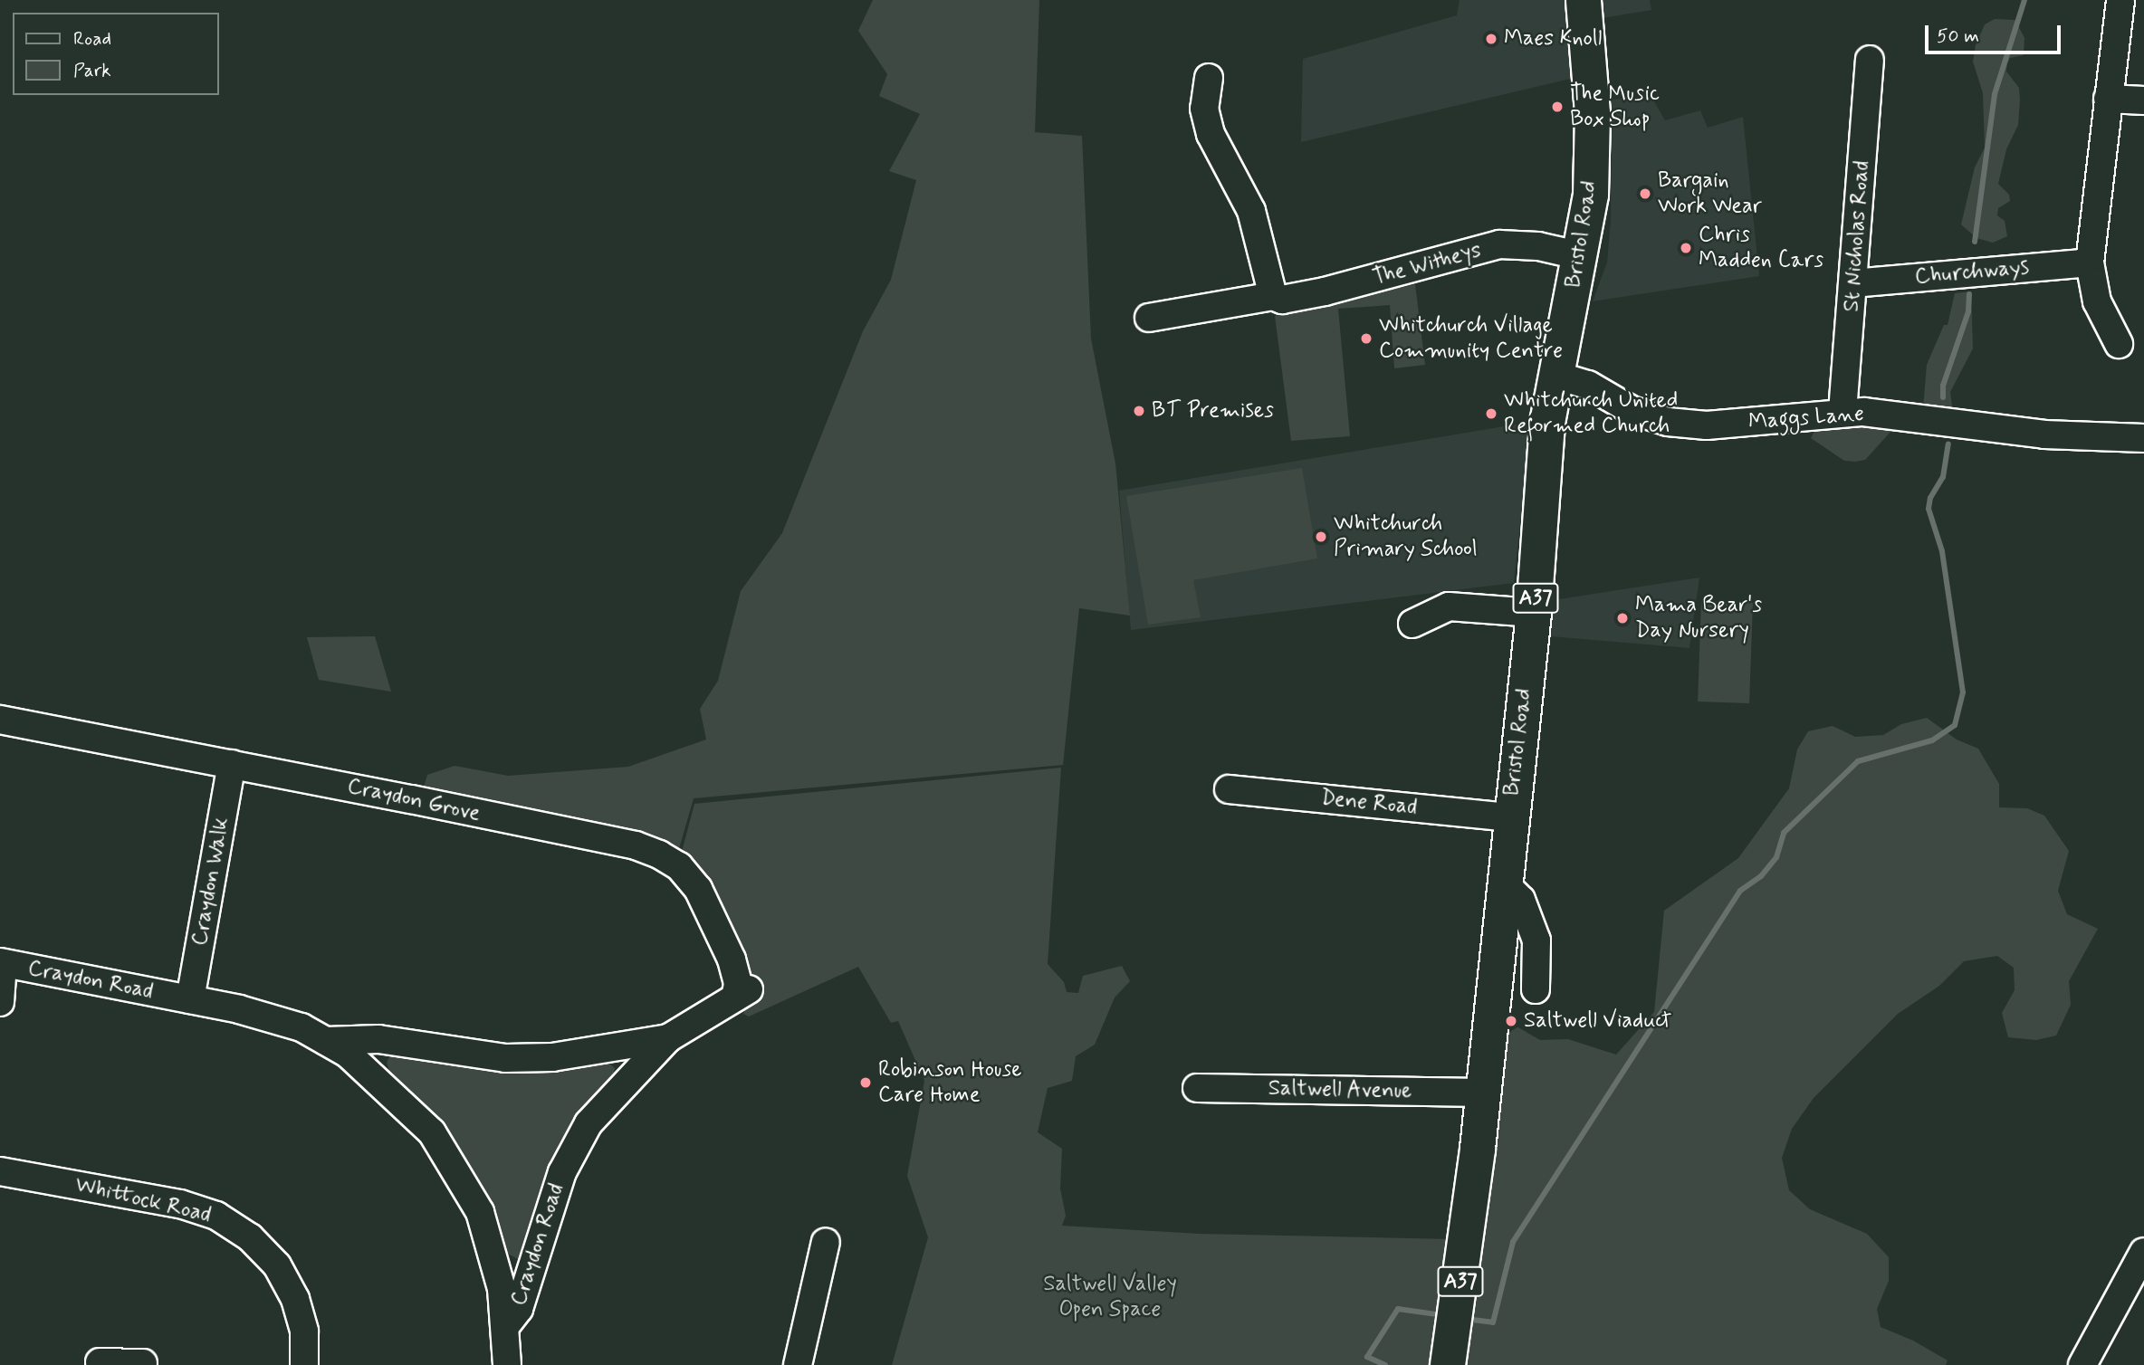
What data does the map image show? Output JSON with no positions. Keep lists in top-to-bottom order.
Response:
{
  "streets": {
    "highway": ["Bristol Road", "A37"],
    "street": [
      "St Nicholas Road",
      "The Witheys",
      "Churchways",
      "Maggs Lane",
      "Craydon Grove",
      "Dene Road",
      "Craydon Walk",
      "Craydon Road",
      "Saltwell Avenue",
      "Whittock Road"
    ]
  },
  "crossings": [
    ["Bristol Road", "The Witheys"],
    ["Bristol Road", "Maggs Lane"],
    ["Bristol Road", "Dene Road"],
    ["Bristol Road", "Saltwell Avenue"],
    ["St Nicholas Road", "Churchways"],
    ["St Nicholas Road", "Maggs Lane"],
    ["Craydon Grove", "Craydon Walk"],
    ["Craydon Grove", "Craydon Road"],
    ["Craydon Walk", "Craydon Road"]
  ],
  "parks": ["Saltwell Valley Open Space"],
  "places": [
    "Maes Knoll",
    "The Music Box Shop",
    "Bargain Work Wear",
    "Chris Madden Cars",
    "Whitchurch Village Community Centre",
    "BT Premises",
    "Whitchurch United Reformed Church",
    "Whitchurch Primary School",
    "Mama Bear's Day Nursery",
    "Saltwell Viaduct",
    "Robinson House Care Home"
  ],
  "legend": ["Road", "Park"],
  "scale_bar": "50 m"
}
